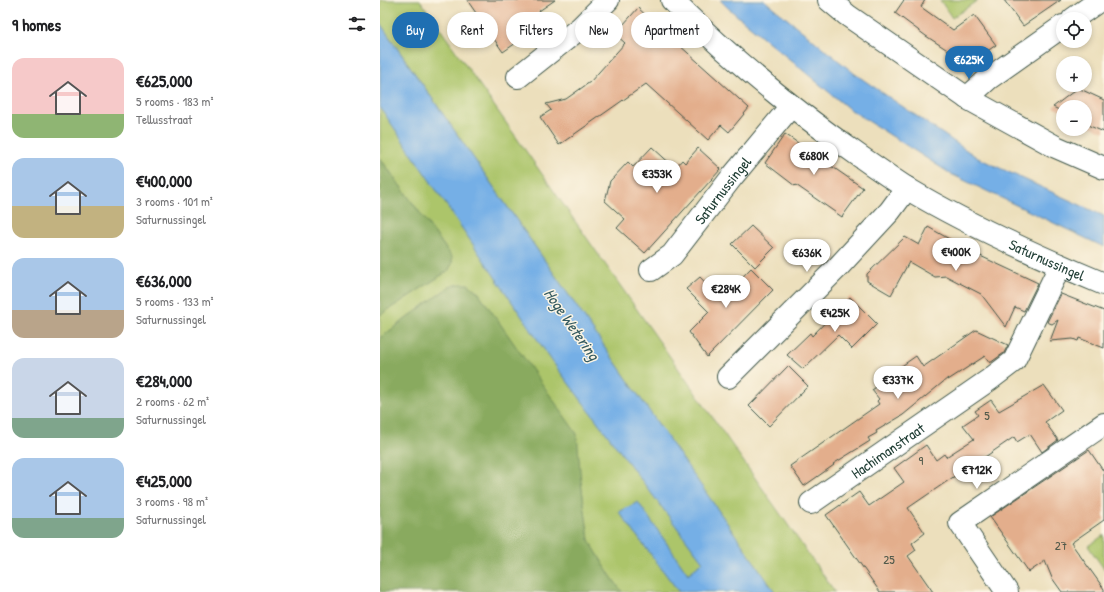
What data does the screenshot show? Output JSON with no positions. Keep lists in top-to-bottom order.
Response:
{
  "streets": {
    "street": ["Saturnussingel", "Hachimanstraat"]
  },
  "crossings": [
    ["Saturnussingel", "Hachimanstraat"]
  ],
  "water": ["Hoge Wetering"],
  "house_numbers": [
    "5",
    "9",
    "27",
    "25"
  ],
  "page": {
    "heading": "9 homes",
    "map_buttons": ["+", "−"],
    "chip": [
      "Buy",
      "Rent",
      "Filters",
      "New",
      "Apartment"
    ],
    "price": [
      "€625K",
      "€680K",
      "€353K",
      "€400K",
      "€636K",
      "€284K",
      "€425K",
      "€337K",
      "€712K"
    ],
    "list": [
      {
        "name": "€625,000",
        "note": "5 rooms · 183 m² · Tellusstraat"
      },
      {
        "name": "€400,000",
        "note": "3 rooms · 101 m² · Saturnussingel"
      },
      {
        "name": "€636,000",
        "note": "5 rooms · 133 m² · Saturnussingel"
      },
      {
        "name": "€284,000",
        "note": "2 rooms · 62 m² · Saturnussingel"
      },
      {
        "name": "€425,000",
        "note": "3 rooms · 98 m² · Saturnussingel"
      }
    ]
  }
}
